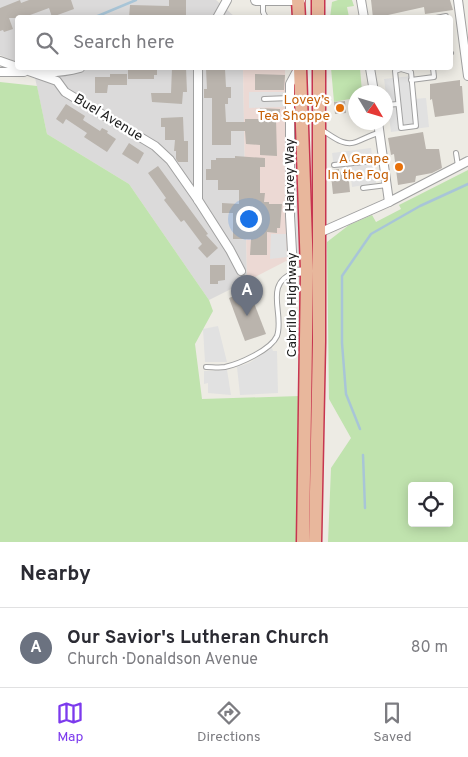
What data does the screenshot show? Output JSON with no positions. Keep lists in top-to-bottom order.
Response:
{
  "streets": {
    "highway": ["Cabrillo Highway"],
    "street": ["Buel Avenue", "Harvey Way"]
  },
  "crossings": [
    ["Harvey Way", "Cabrillo Highway"]
  ],
  "places": ["Lovey’s Tea Shoppe", "A Grape In the Fog"],
  "north": "bottom right",
  "page": {
    "search": "Search here",
    "pins": "A",
    "heading": "Nearby",
    "list": [
      {
        "mark": "A",
        "name": "Our Savior's Lutheran Church",
        "note": "Church · Donaldson Avenue",
        "value": "80 m"
      }
    ],
    "nav": ["Map", "Directions", "Saved"]
  }
}
